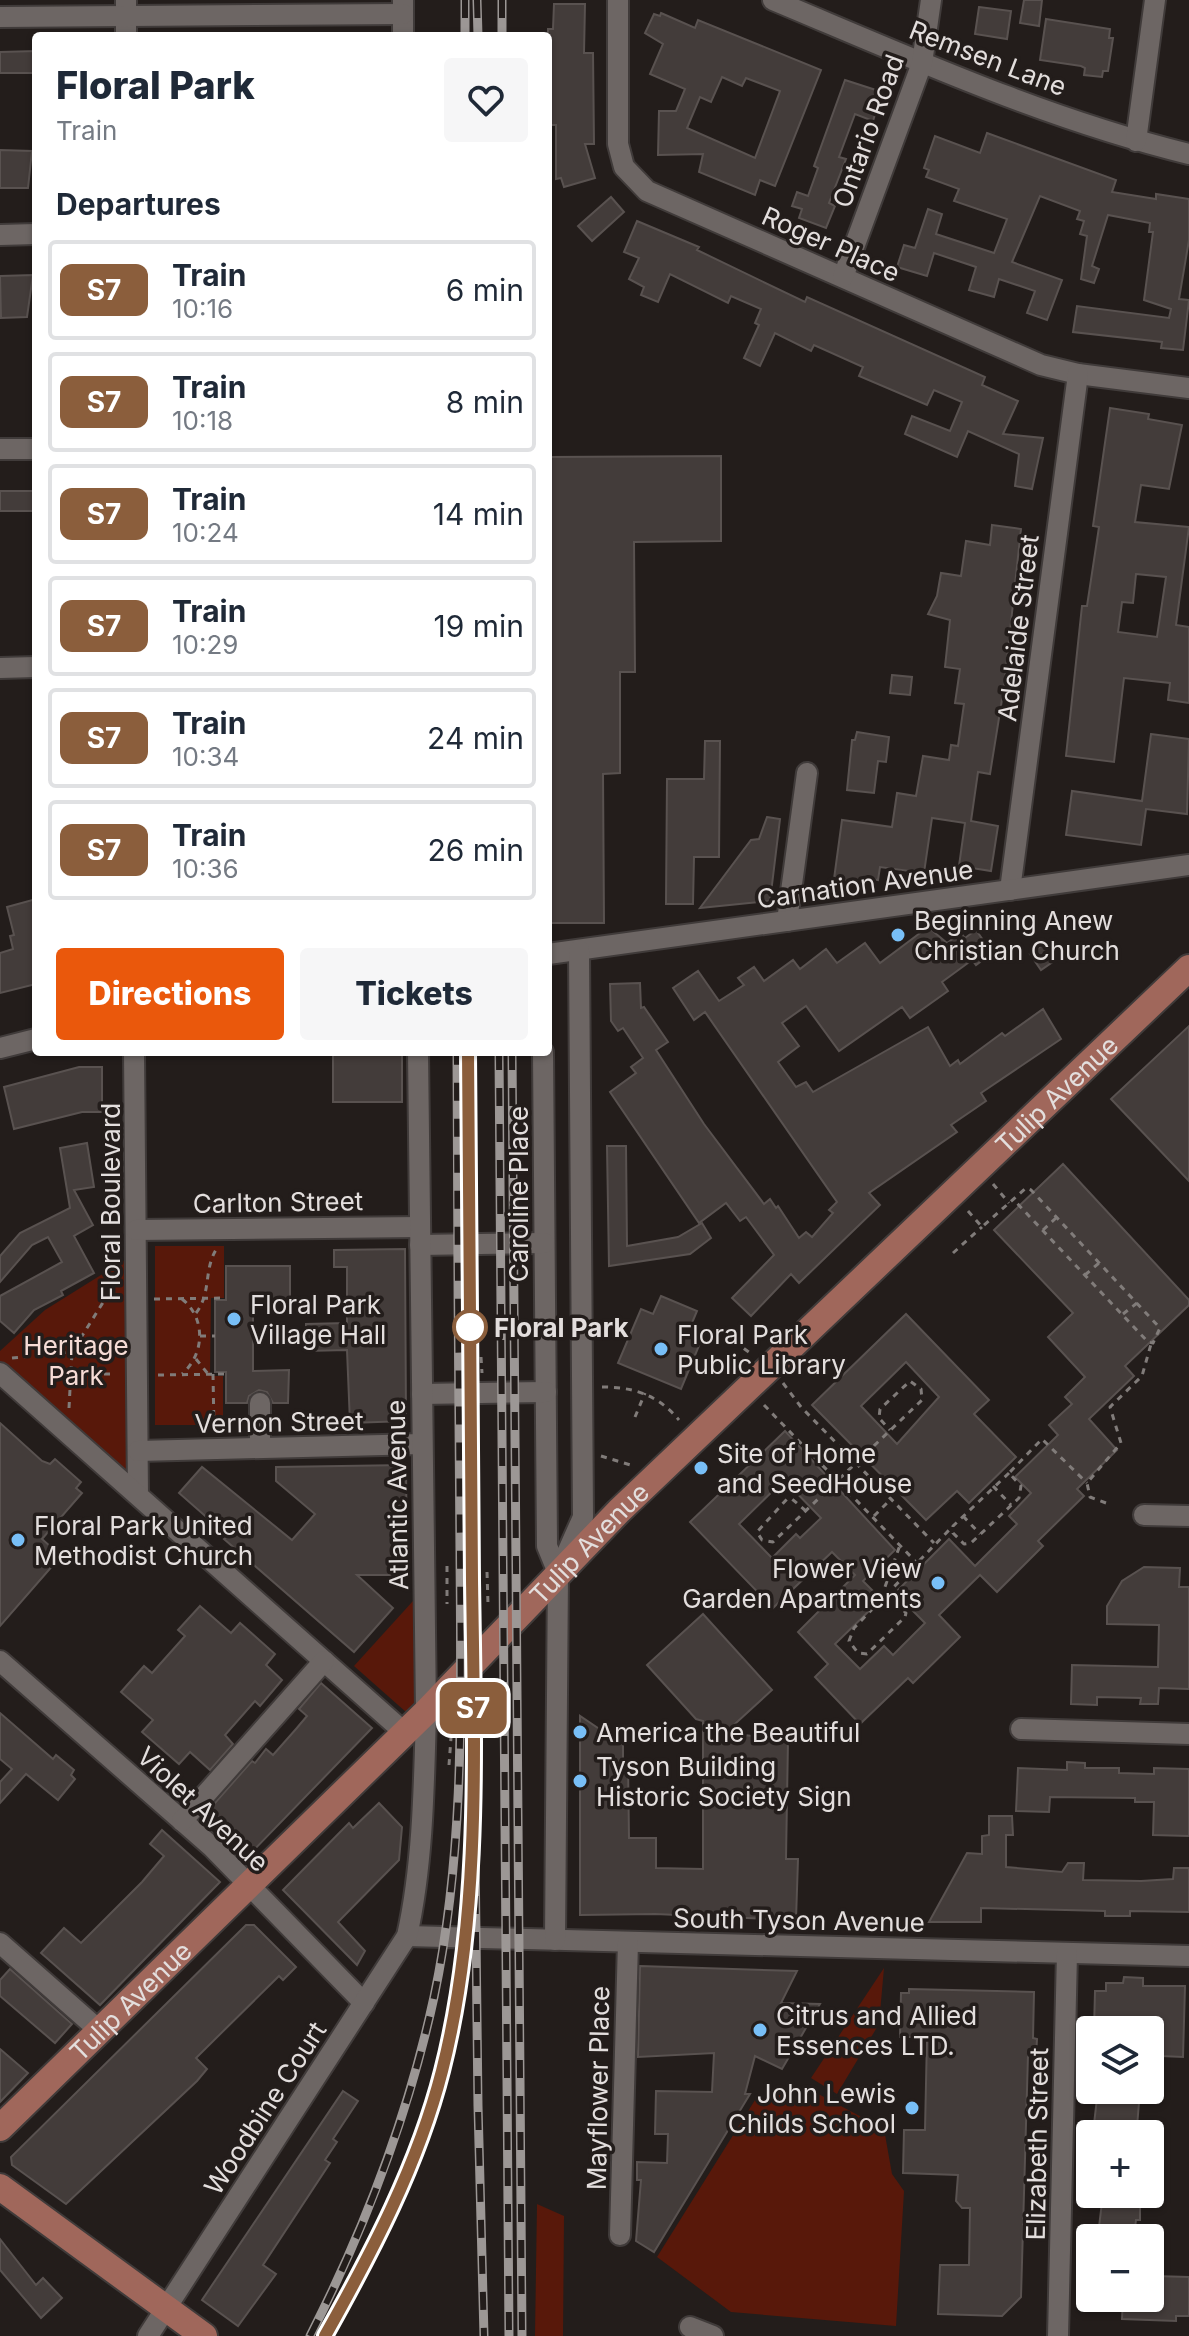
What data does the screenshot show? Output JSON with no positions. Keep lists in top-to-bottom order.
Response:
{
  "streets": {
    "main road": ["Tulip Avenue"],
    "street": [
      "Remsen Lane",
      "Ontario Road",
      "Roger Place",
      "Adelaide Street",
      "Carnation Avenue",
      "Caroline Place",
      "Floral Boulevard",
      "Carlton Street",
      "Vernon Street",
      "Atlantic Avenue",
      "Violet Avenue",
      "South Tyson Avenue",
      "Mayflower Place",
      "Woodbine Court",
      "Elizabeth Street"
    ]
  },
  "crossings": [
    ["Remsen Lane", "Ontario Road"],
    ["Ontario Road", "Roger Place"],
    ["Roger Place", "Adelaide Street"],
    ["Adelaide Street", "Carnation Avenue"],
    ["Tulip Avenue", "Caroline Place"],
    ["Tulip Avenue", "Atlantic Avenue"],
    ["Tulip Avenue", "Violet Avenue"],
    ["Caroline Place", "Carlton Street"],
    ["Floral Boulevard", "Carlton Street"],
    ["Floral Boulevard", "Vernon Street"],
    ["Carlton Street", "Atlantic Avenue"],
    ["Vernon Street", "Atlantic Avenue"],
    ["Atlantic Avenue", "South Tyson Avenue"],
    ["Atlantic Avenue", "Woodbine Court"],
    ["Violet Avenue", "Woodbine Court"],
    ["South Tyson Avenue", "Mayflower Place"],
    ["South Tyson Avenue", "Woodbine Court"],
    ["South Tyson Avenue", "Elizabeth Street"]
  ],
  "parks": ["Heritage Park"],
  "places": [
    "Beginning Anew Christian Church",
    "Floral Park Village Hall",
    "Floral Park",
    "Floral Park Public Library",
    "Site of Home and SeedHouse",
    "Floral Park United Methodist Church",
    "Flower View Garden Apartments",
    "America the Beautiful",
    "Tyson Building Historic Society Sign",
    "Citrus and Allied Essences LTD.",
    "John Lewis Childs School"
  ],
  "page": {
    "on_map": "S7",
    "heading": [
      ["Floral Park", "Train"],
      "Departures"
    ],
    "list": [
      {
        "mark": "S7",
        "name": "Train",
        "note": "10:16",
        "value": "6 min"
      },
      {
        "mark": "S7",
        "name": "Train",
        "note": "10:18",
        "value": "8 min"
      },
      {
        "mark": "S7",
        "name": "Train",
        "note": "10:24",
        "value": "14 min"
      },
      {
        "mark": "S7",
        "name": "Train",
        "note": "10:29",
        "value": "19 min"
      },
      {
        "mark": "S7",
        "name": "Train",
        "note": "10:34",
        "value": "24 min"
      },
      {
        "mark": "S7",
        "name": "Train",
        "note": "10:36",
        "value": "26 min"
      }
    ],
    "buttons": ["Directions", "Tickets"],
    "map_buttons": ["+", "−"]
  }
}
